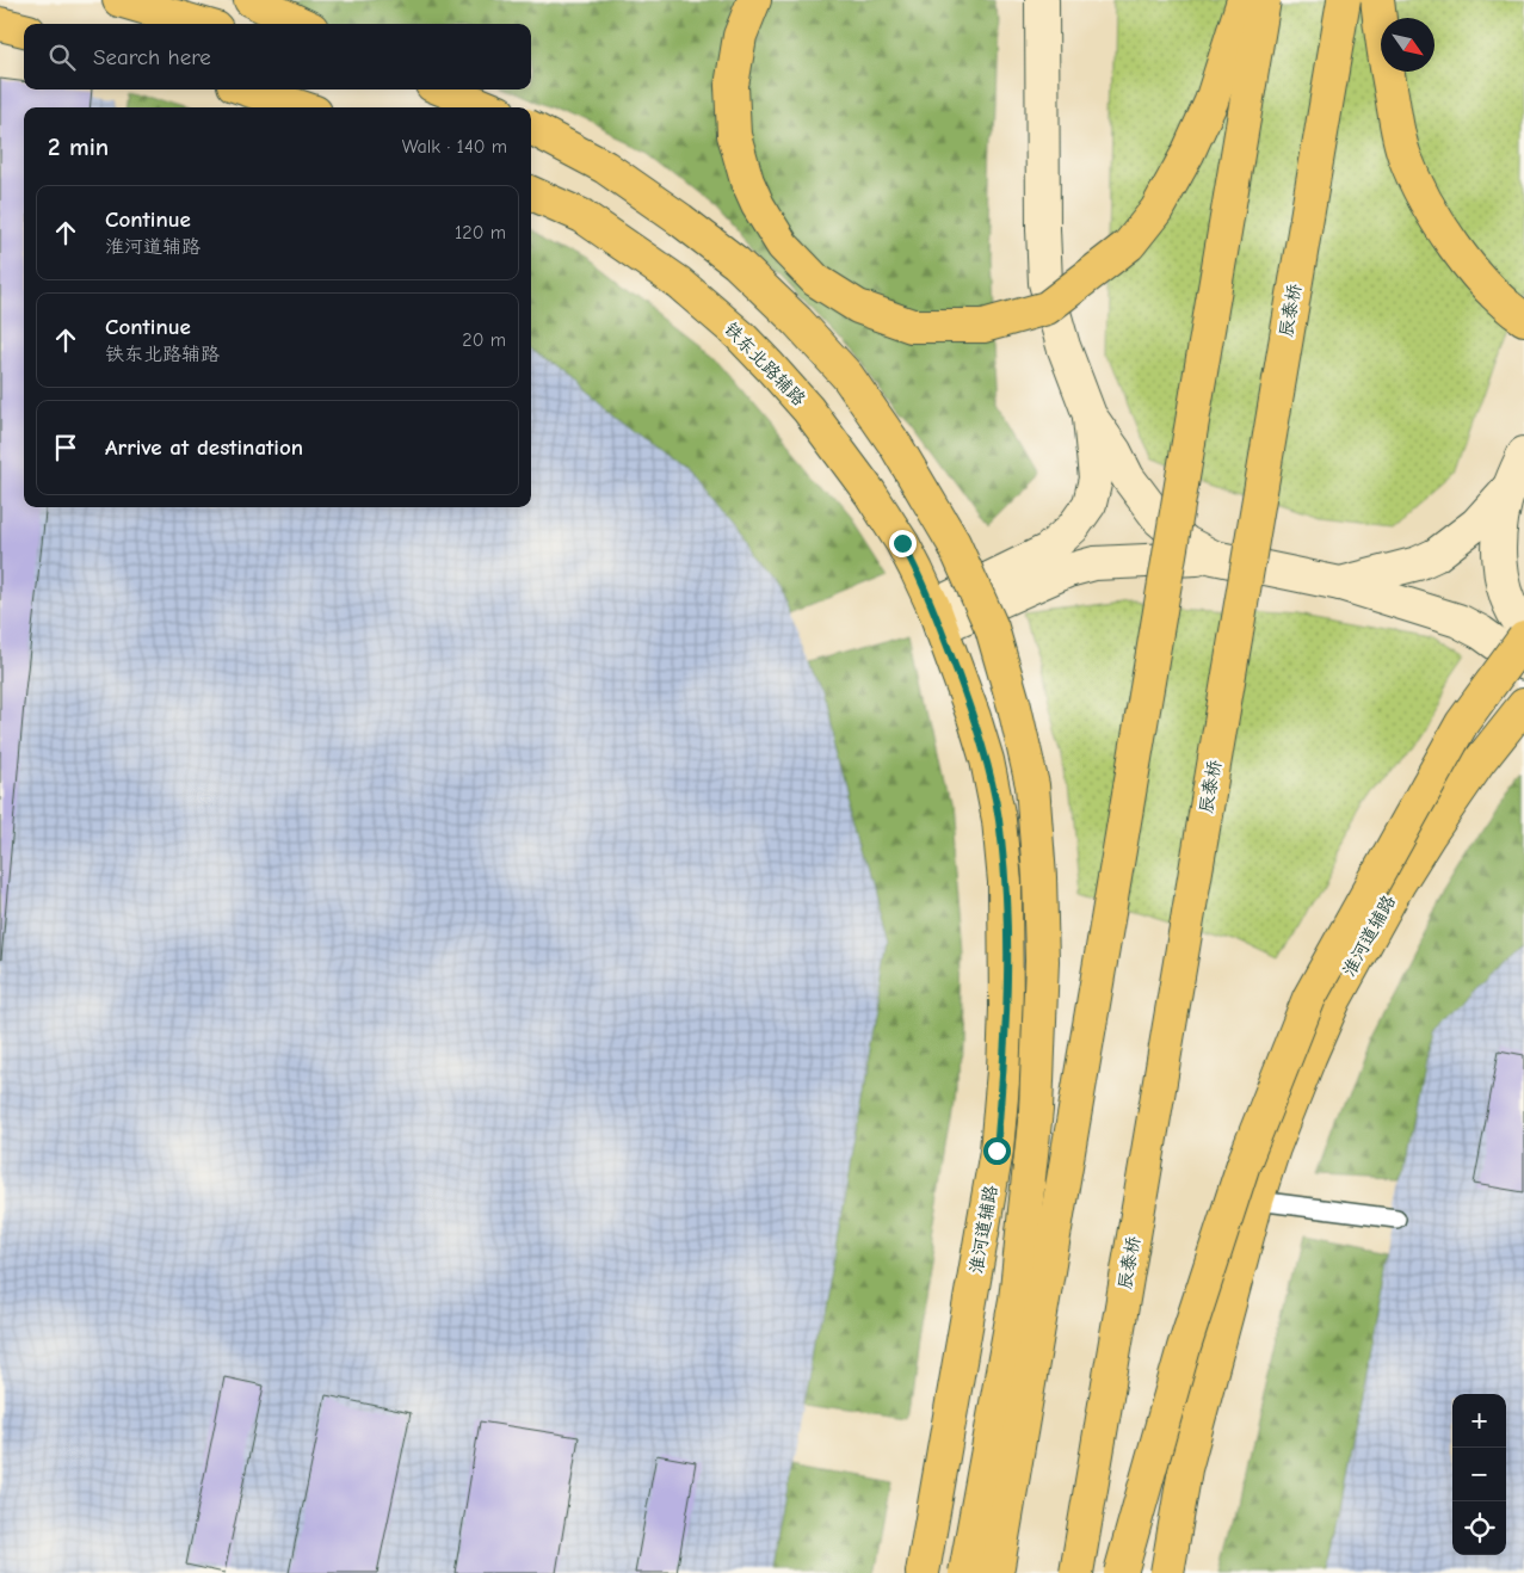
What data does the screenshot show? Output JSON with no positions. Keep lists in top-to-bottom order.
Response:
{
  "streets": {
    "main road": ["辰泰桥", "铁东北路辅路", "淮河道辅路"]
  },
  "crossings": [
    ["铁东北路辅路", "淮河道辅路"]
  ],
  "north": "bottom right",
  "page": {
    "search": "Search here",
    "heading": ["2 min", "Walk · 140 m"],
    "list": [
      ["Continue", "淮河道辅路", "120 m"],
      ["Continue", "铁东北路辅路", "20 m"],
      "Arrive at destination"
    ],
    "map_buttons": ["+", "−"]
  }
}
